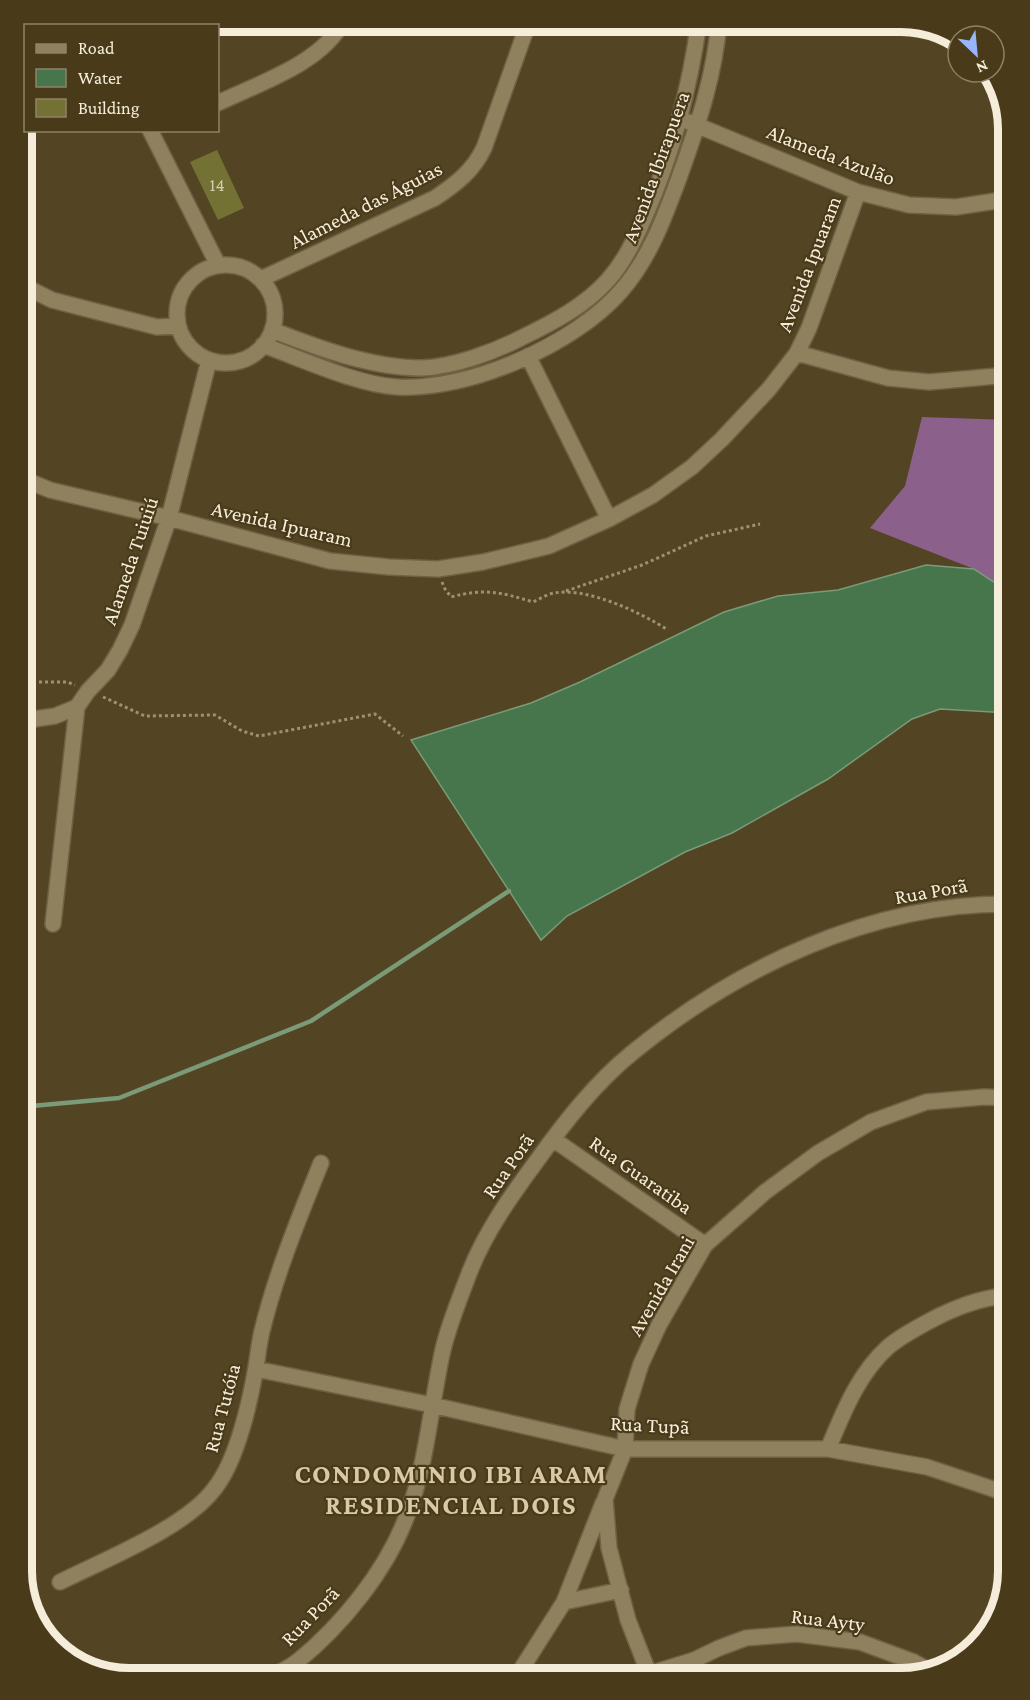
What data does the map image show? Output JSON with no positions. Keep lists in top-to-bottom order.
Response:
{
  "streets": {
    "street": [
      "Alameda Azulão",
      "Avenida Ibirapuera",
      "Alameda das Águias",
      "Avenida Ipuaram",
      "Alameda Tuiuiú",
      "Rua Porã",
      "Rua Guaratiba",
      "Avenida Irani",
      "Rua Tutóia",
      "Rua Tupã",
      "Rua Ayty"
    ]
  },
  "crossings": [
    ["Alameda Azulão", "Avenida Ibirapuera"],
    ["Alameda Azulão", "Avenida Ipuaram"],
    ["Avenida Ibirapuera", "Alameda das Águias"],
    ["Avenida Ibirapuera", "Alameda Tuiuiú"],
    ["Alameda das Águias", "Alameda Tuiuiú"],
    ["Avenida Ipuaram", "Alameda Tuiuiú"],
    ["Rua Porã", "Rua Guaratiba"],
    ["Rua Porã", "Rua Tupã"],
    ["Rua Guaratiba", "Avenida Irani"],
    ["Avenida Irani", "Rua Tupã"],
    ["Rua Tutóia", "Rua Tupã"]
  ],
  "districts": ["CONDOMINIO IBI ARAM RESIDENCIAL DOIS"],
  "house_numbers": ["14"],
  "legend": ["Road", "Water", "Building"],
  "north": "bottom right"
}
